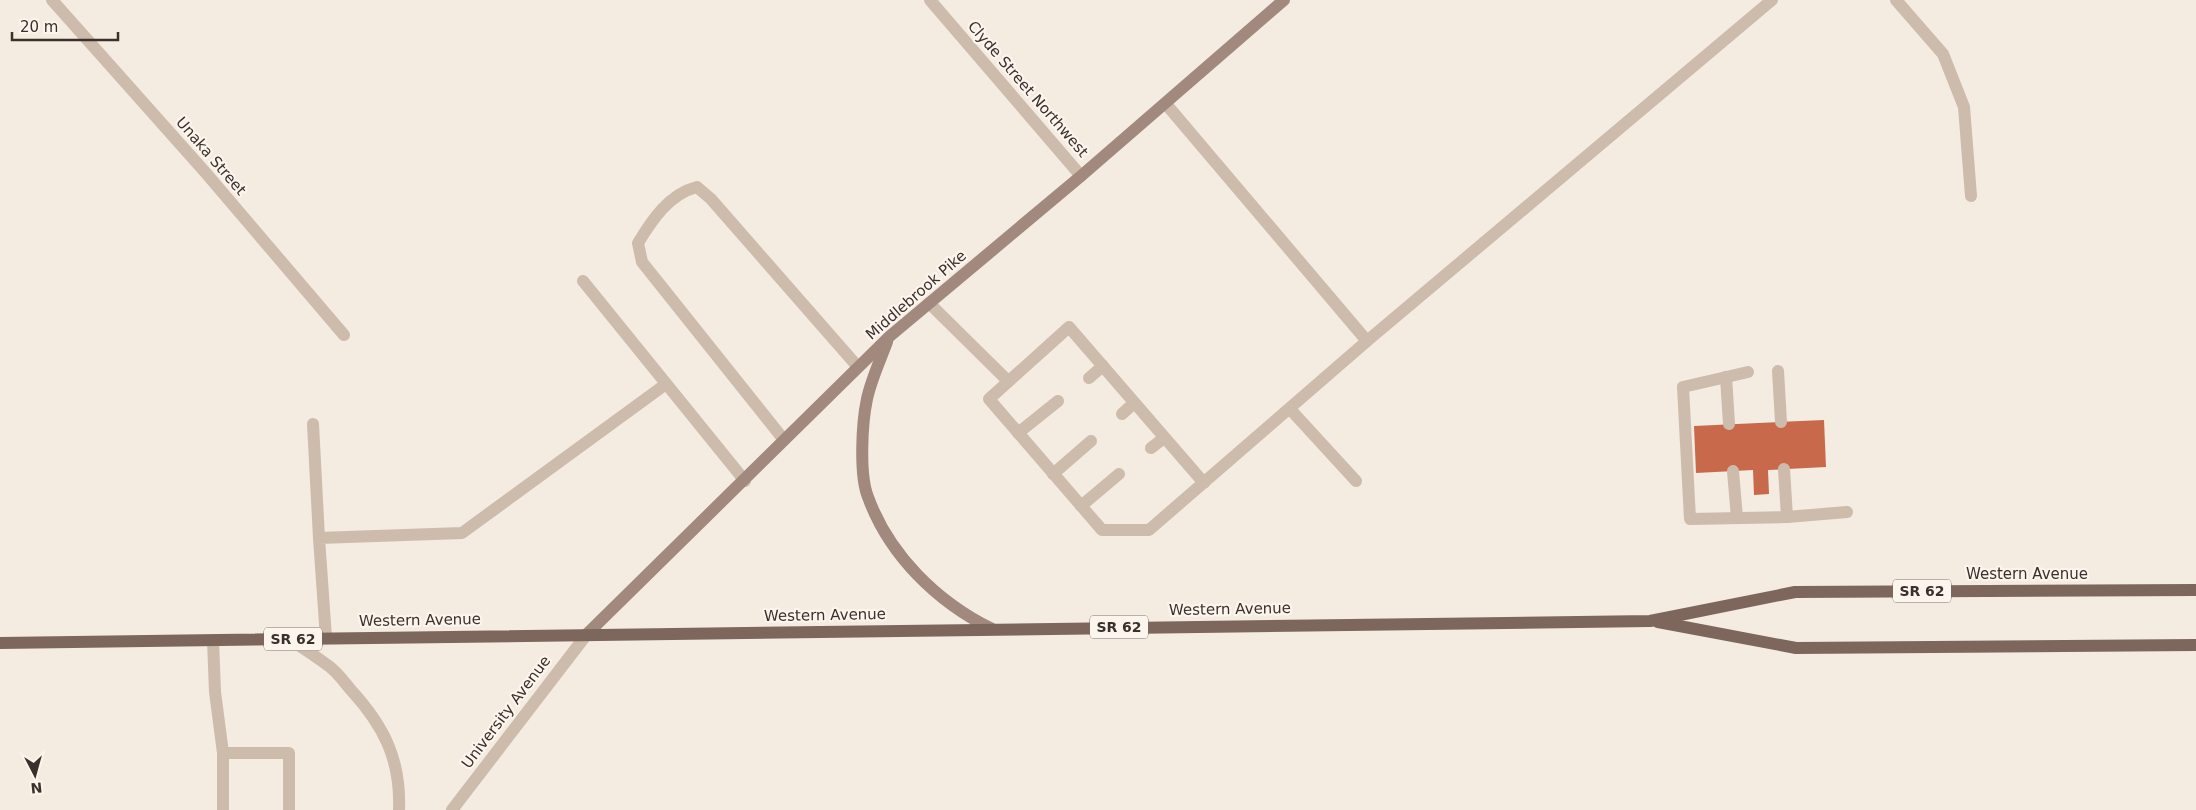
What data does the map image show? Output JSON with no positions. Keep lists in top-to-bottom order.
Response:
{
  "streets": {
    "main road": ["Middlebrook Pike", "Western Avenue", "SR 62"],
    "street": ["Clyde Street Northwest", "Unaka Street", "University Avenue"]
  },
  "crossings": [
    ["Clyde Street Northwest", "Middlebrook Pike"],
    ["Middlebrook Pike", "Western Avenue"],
    ["Middlebrook Pike", "University Avenue"],
    ["Western Avenue", "University Avenue"]
  ],
  "scale_bar": "20 m",
  "north": "bottom"
}
